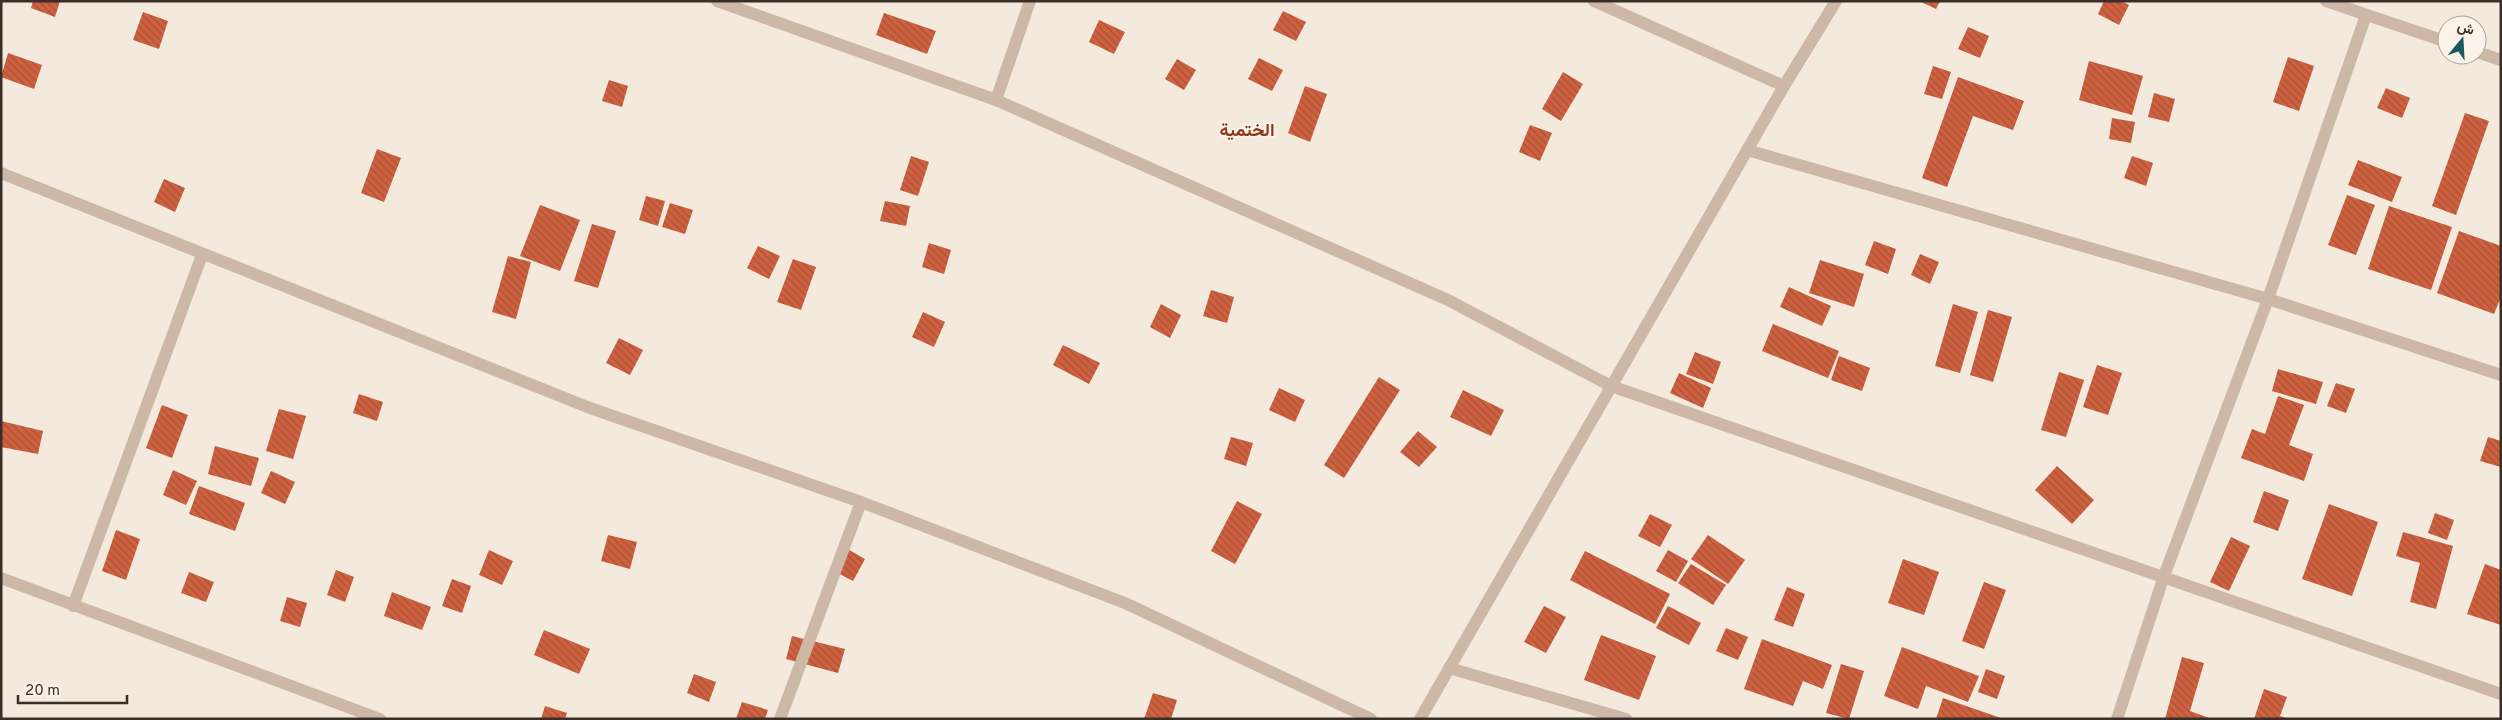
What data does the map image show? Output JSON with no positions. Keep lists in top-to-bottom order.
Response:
{
  "districts": ["الختمية"],
  "scale_bar": "20 m",
  "north": "top"
}
